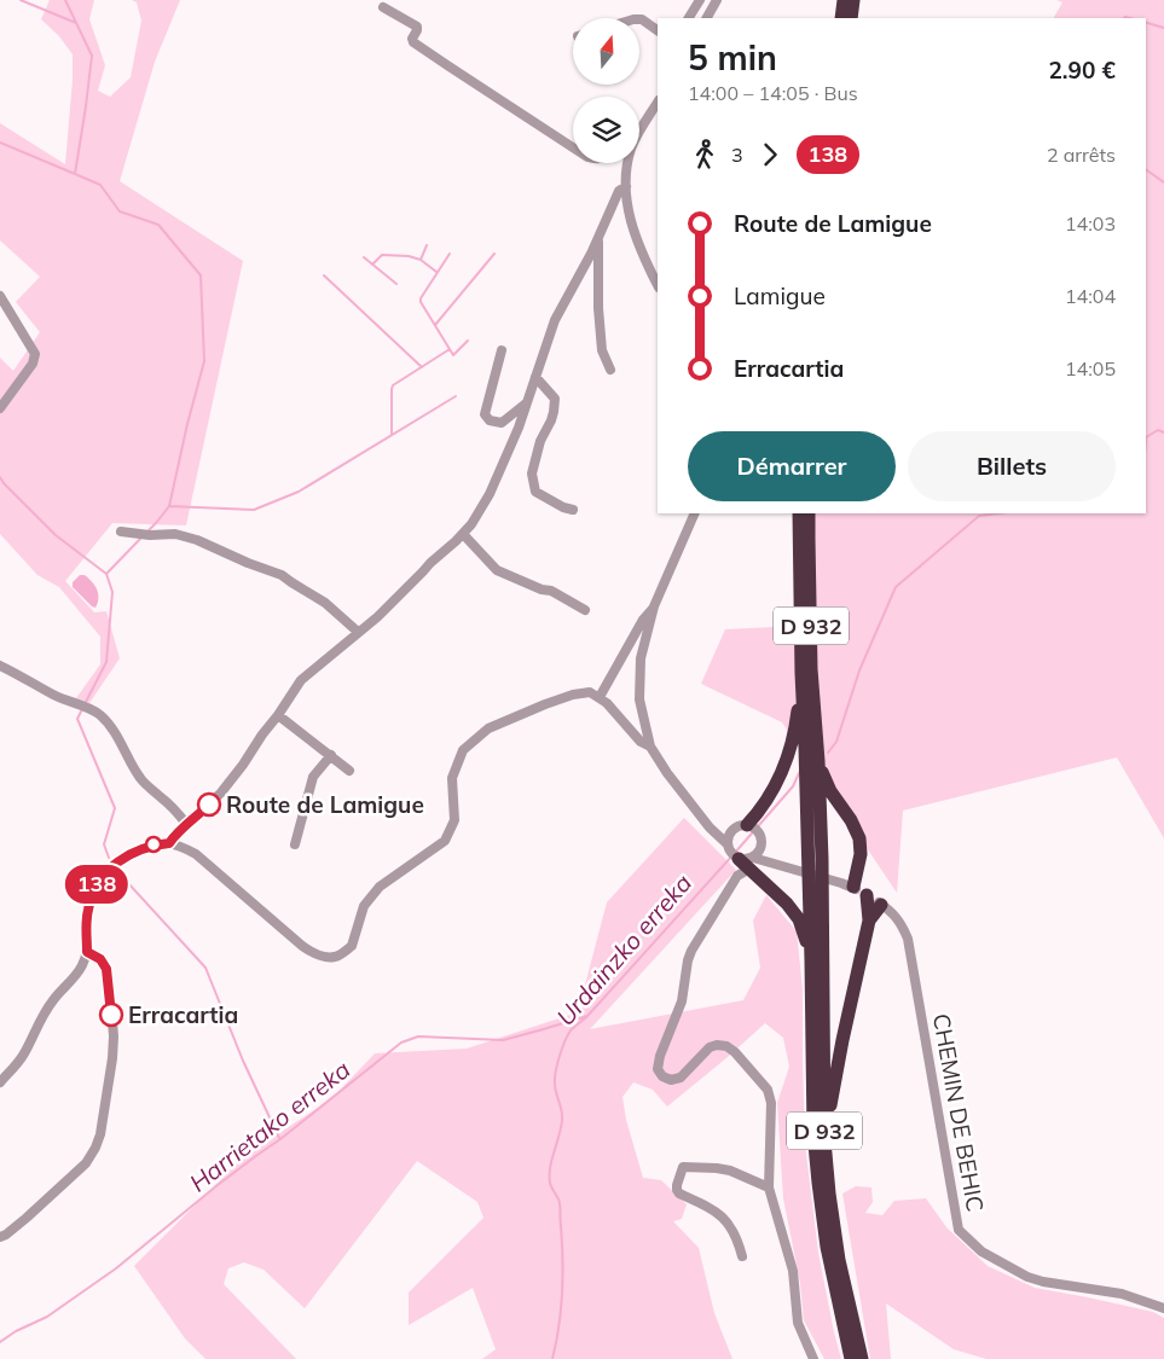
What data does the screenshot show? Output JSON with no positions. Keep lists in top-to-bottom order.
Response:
{
  "streets": {
    "highway": ["D 932"],
    "street": ["CHEMIN DE BEHIC"]
  },
  "water": ["Urdainzko erreka", "Harrietako erreka"],
  "places": ["Route de Lamigue", "Erracartia"],
  "lines": ["bus line 138"],
  "north": "top",
  "page": {
    "on_map": "138",
    "heading": ["5 min", "14:00 – 14:05 · Bus", "2.90 €"],
    "legs": ["3", "138", "2 arrêts"],
    "list": [
      {
        "name": "Route de Lamigue",
        "value": "14:03"
      },
      {
        "name": "Lamigue",
        "value": "14:04"
      },
      {
        "name": "Erracartia",
        "value": "14:05"
      }
    ],
    "buttons": ["Démarrer", "Billets"]
  }
}
